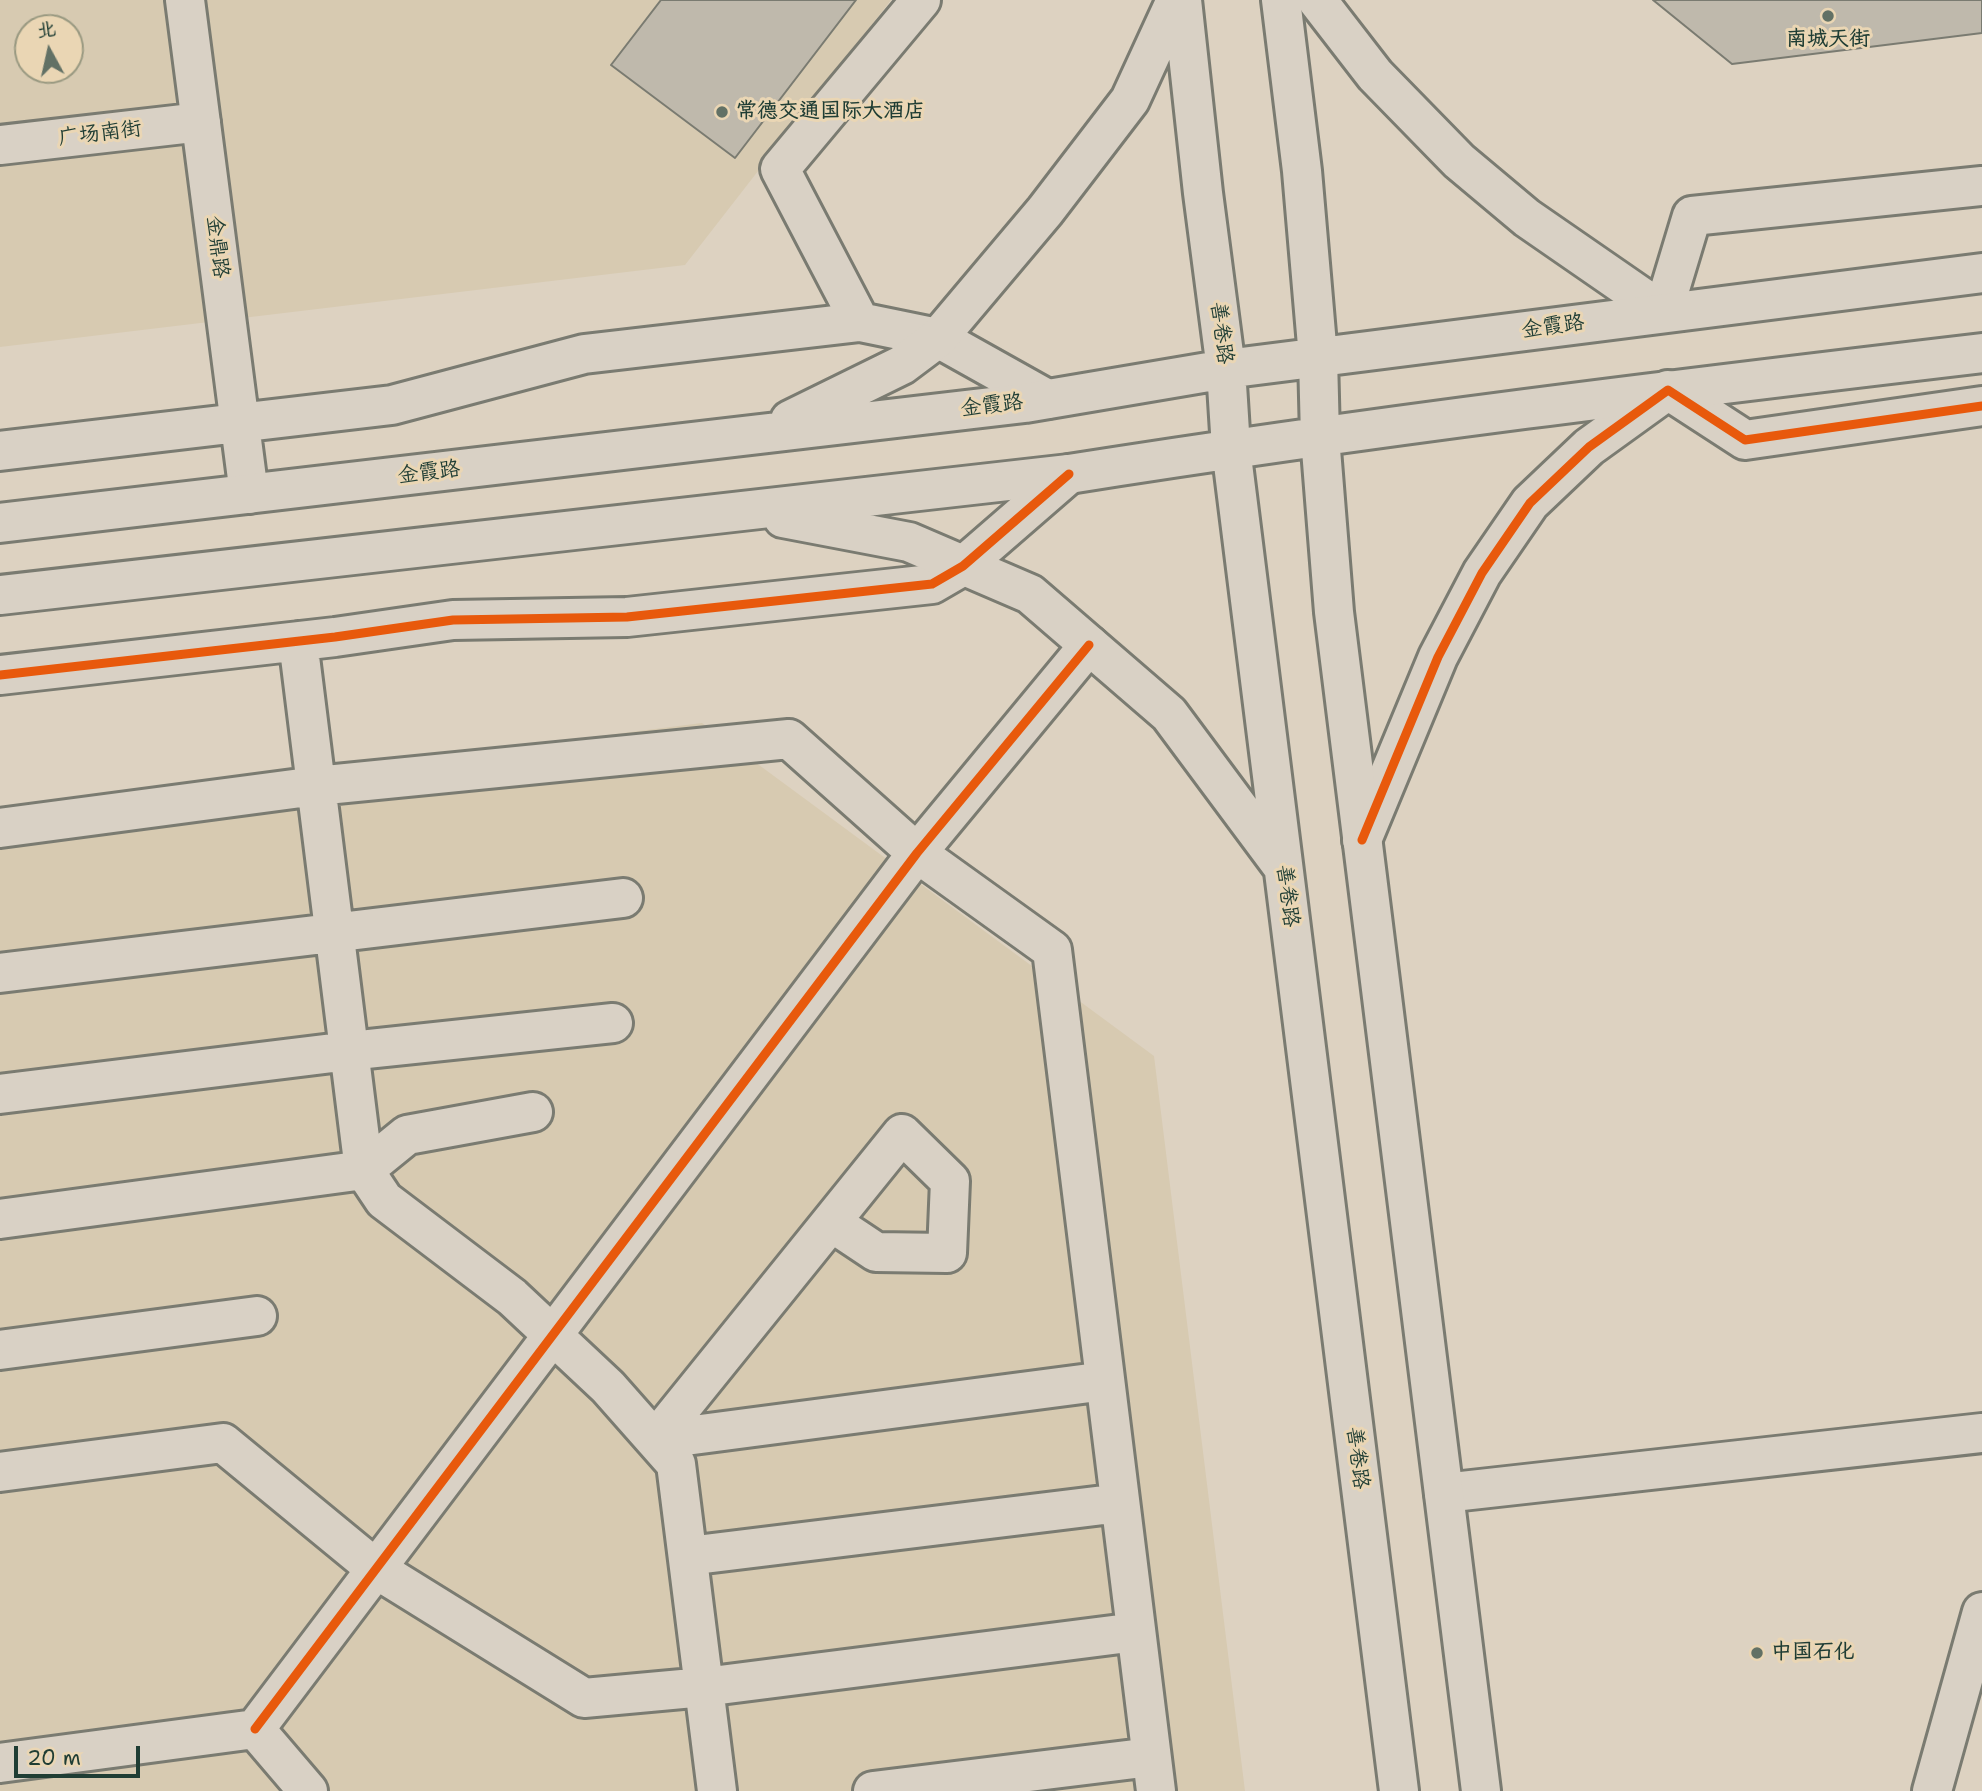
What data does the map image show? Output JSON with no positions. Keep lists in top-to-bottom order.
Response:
{
  "streets": {
    "main road": [
      "广场南街",
      "金鼎路",
      "金霞路",
      "善卷路"
    ]
  },
  "crossings": [
    ["广场南街", "金鼎路"],
    ["金鼎路", "金霞路"],
    ["金霞路", "善卷路"]
  ],
  "places": ["南城天街", "常德交通国际大酒店", "中国石化"],
  "scale_bar": "20 m",
  "north": "top"
}
